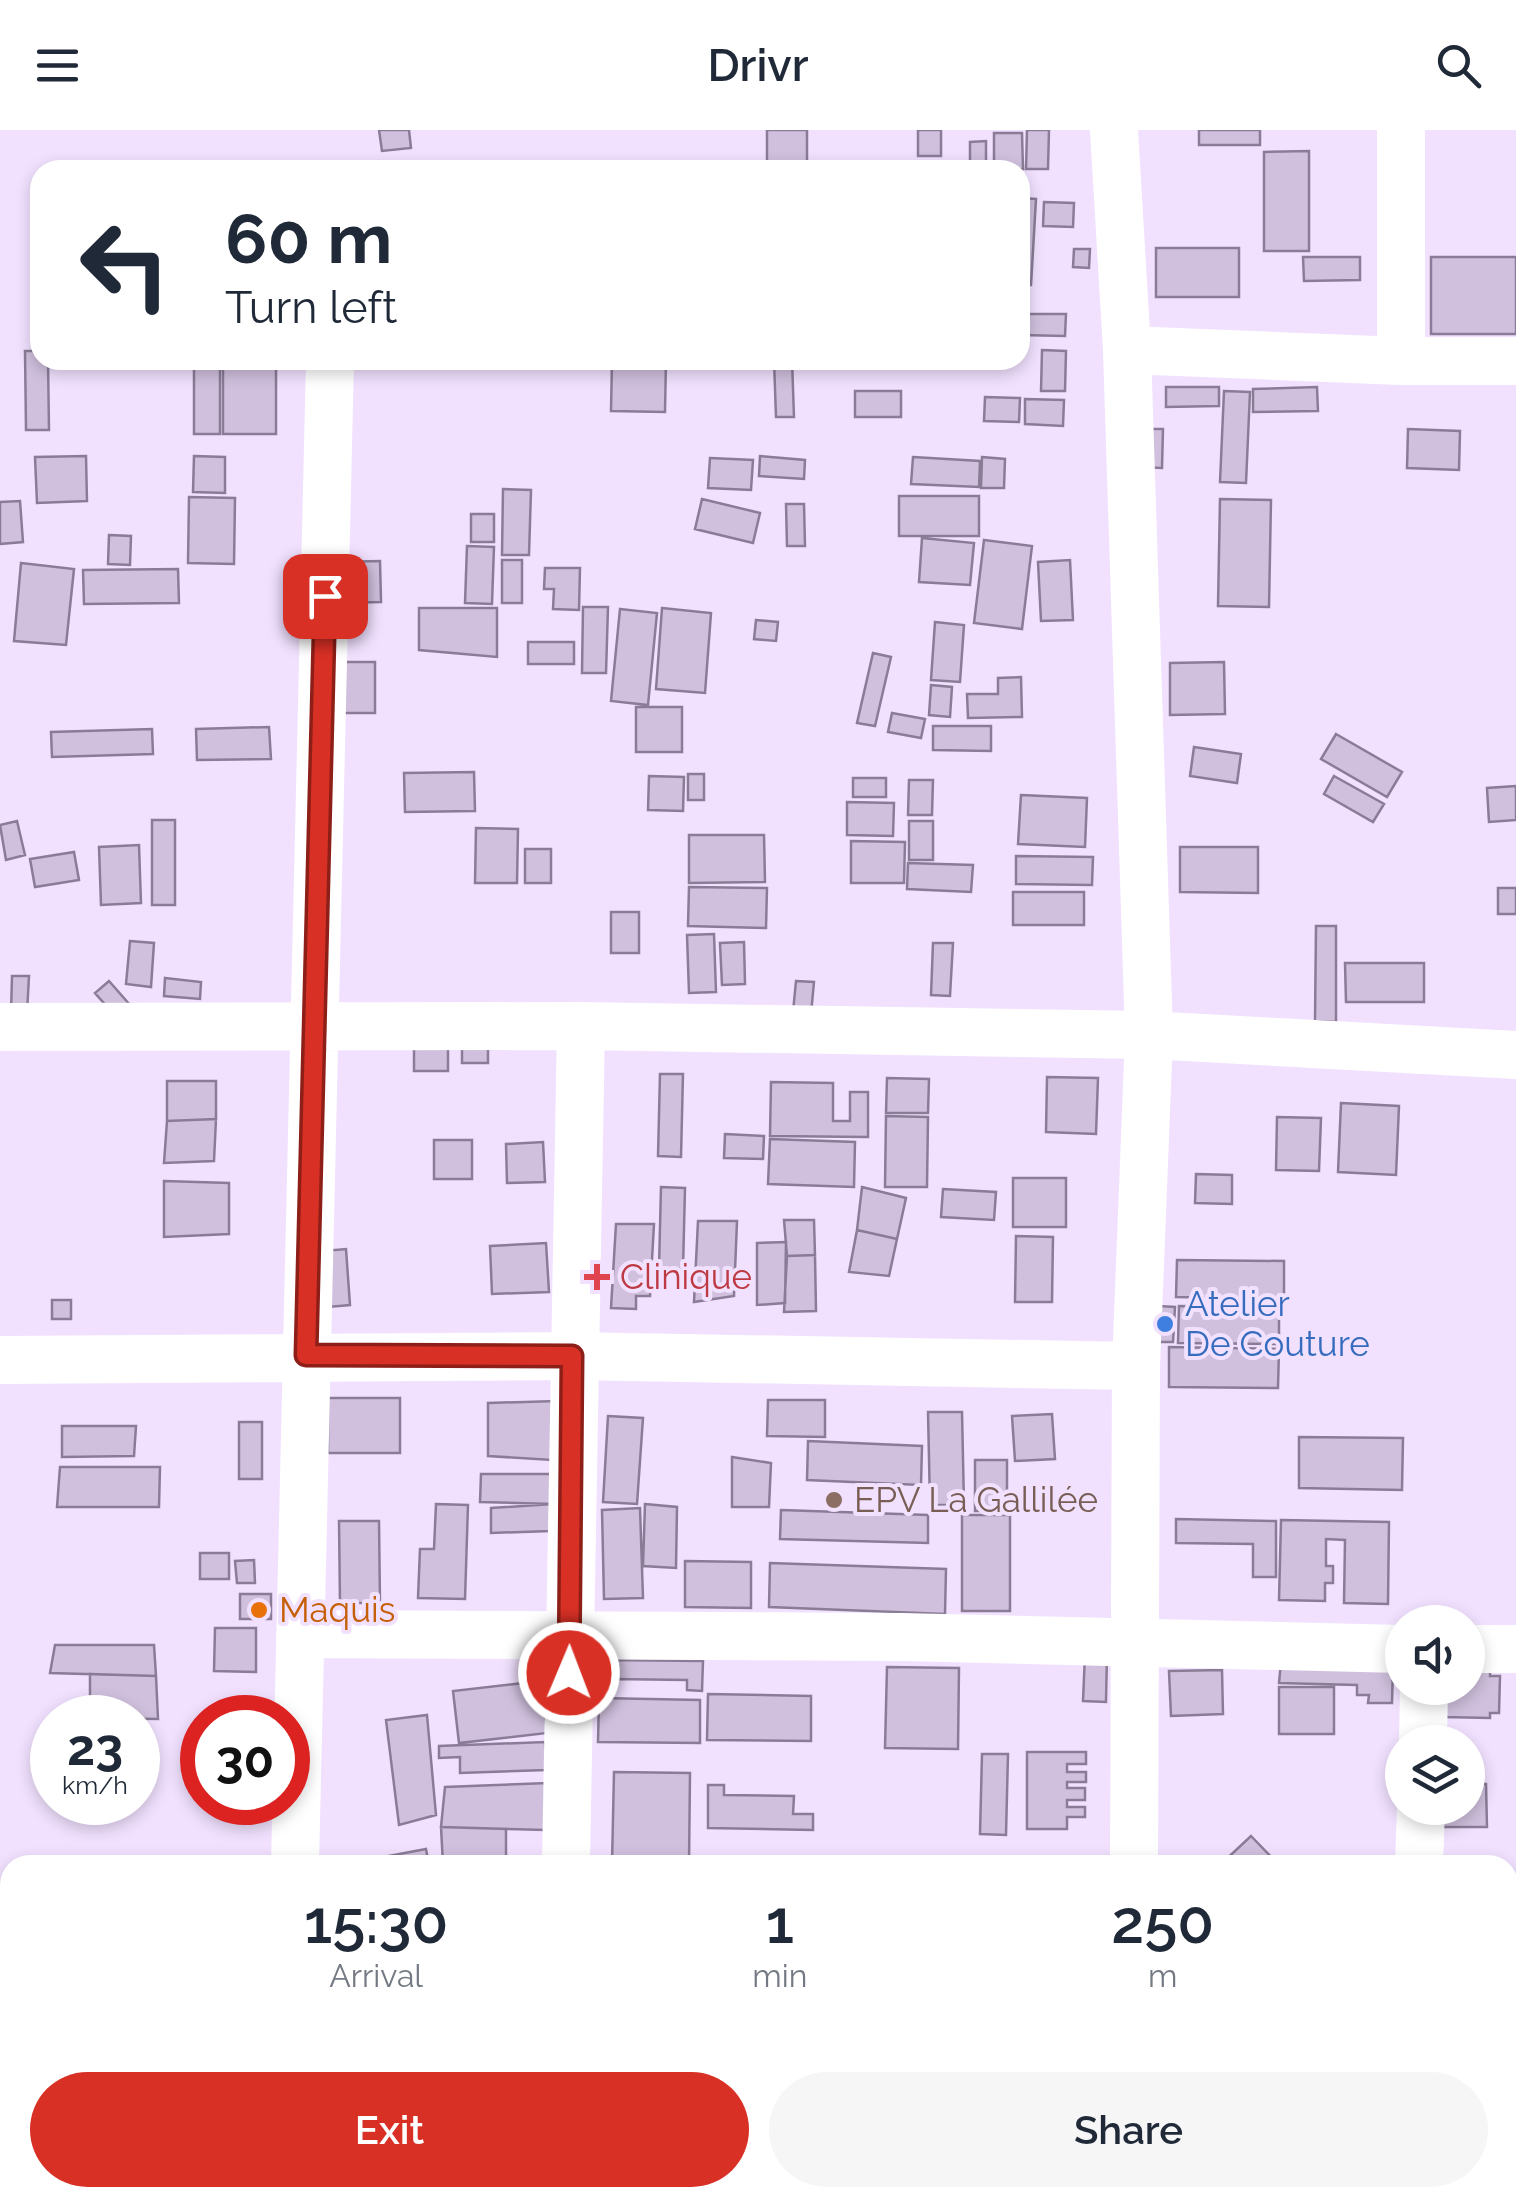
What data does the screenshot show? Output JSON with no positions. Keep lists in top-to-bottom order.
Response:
{
  "places": {
    "health": ["Clinique"],
    "other": ["Atelier De Couture", "EPV La Gallilée", "Maquis"]
  },
  "page": {
    "header": "Drivr",
    "turn": ["60 m", "Turn left"],
    "speed": "23 km/h",
    "limit": "30",
    "eta": [
      "15:30",
      "Arrival",
      "1",
      "min",
      "250",
      "m"
    ],
    "buttons": ["Exit", "Share"]
  }
}
